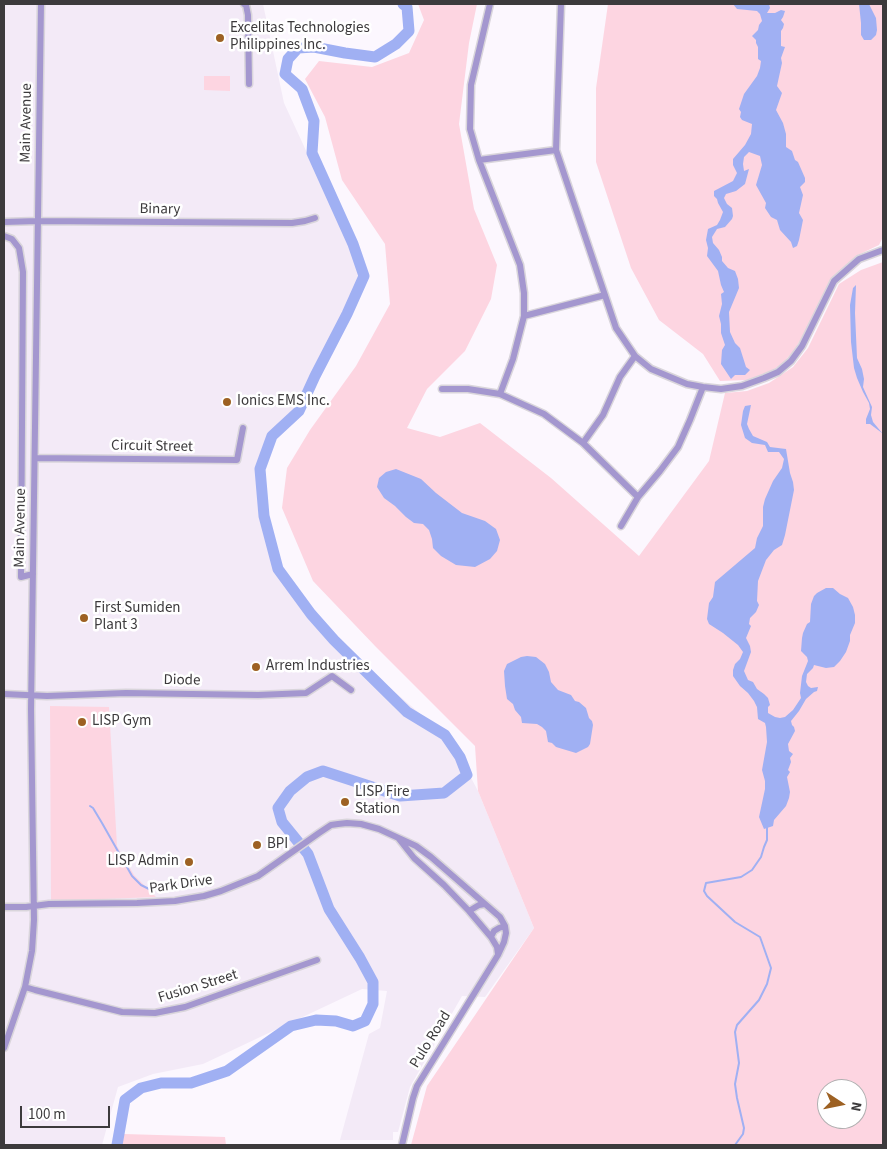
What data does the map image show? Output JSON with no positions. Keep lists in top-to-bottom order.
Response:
{
  "streets": {
    "street": [
      "Main Avenue",
      "Binary",
      "Circuit Street",
      "Diode",
      "Park Drive",
      "Fusion Street",
      "Pulo Road"
    ]
  },
  "crossings": [
    ["Main Avenue", "Binary"],
    ["Main Avenue", "Circuit Street"],
    ["Main Avenue", "Diode"],
    ["Main Avenue", "Park Drive"],
    ["Main Avenue", "Fusion Street"],
    ["Park Drive", "Pulo Road"]
  ],
  "places": [
    "Excelitas Technologies Philippines Inc.",
    "Ionics EMS Inc.",
    "First Sumiden Plant 3",
    "Arrem Industries",
    "LISP Gym",
    "LISP Fire Station",
    "BPI",
    "LISP Admin"
  ],
  "scale_bar": "100 m",
  "north": "right"
}
